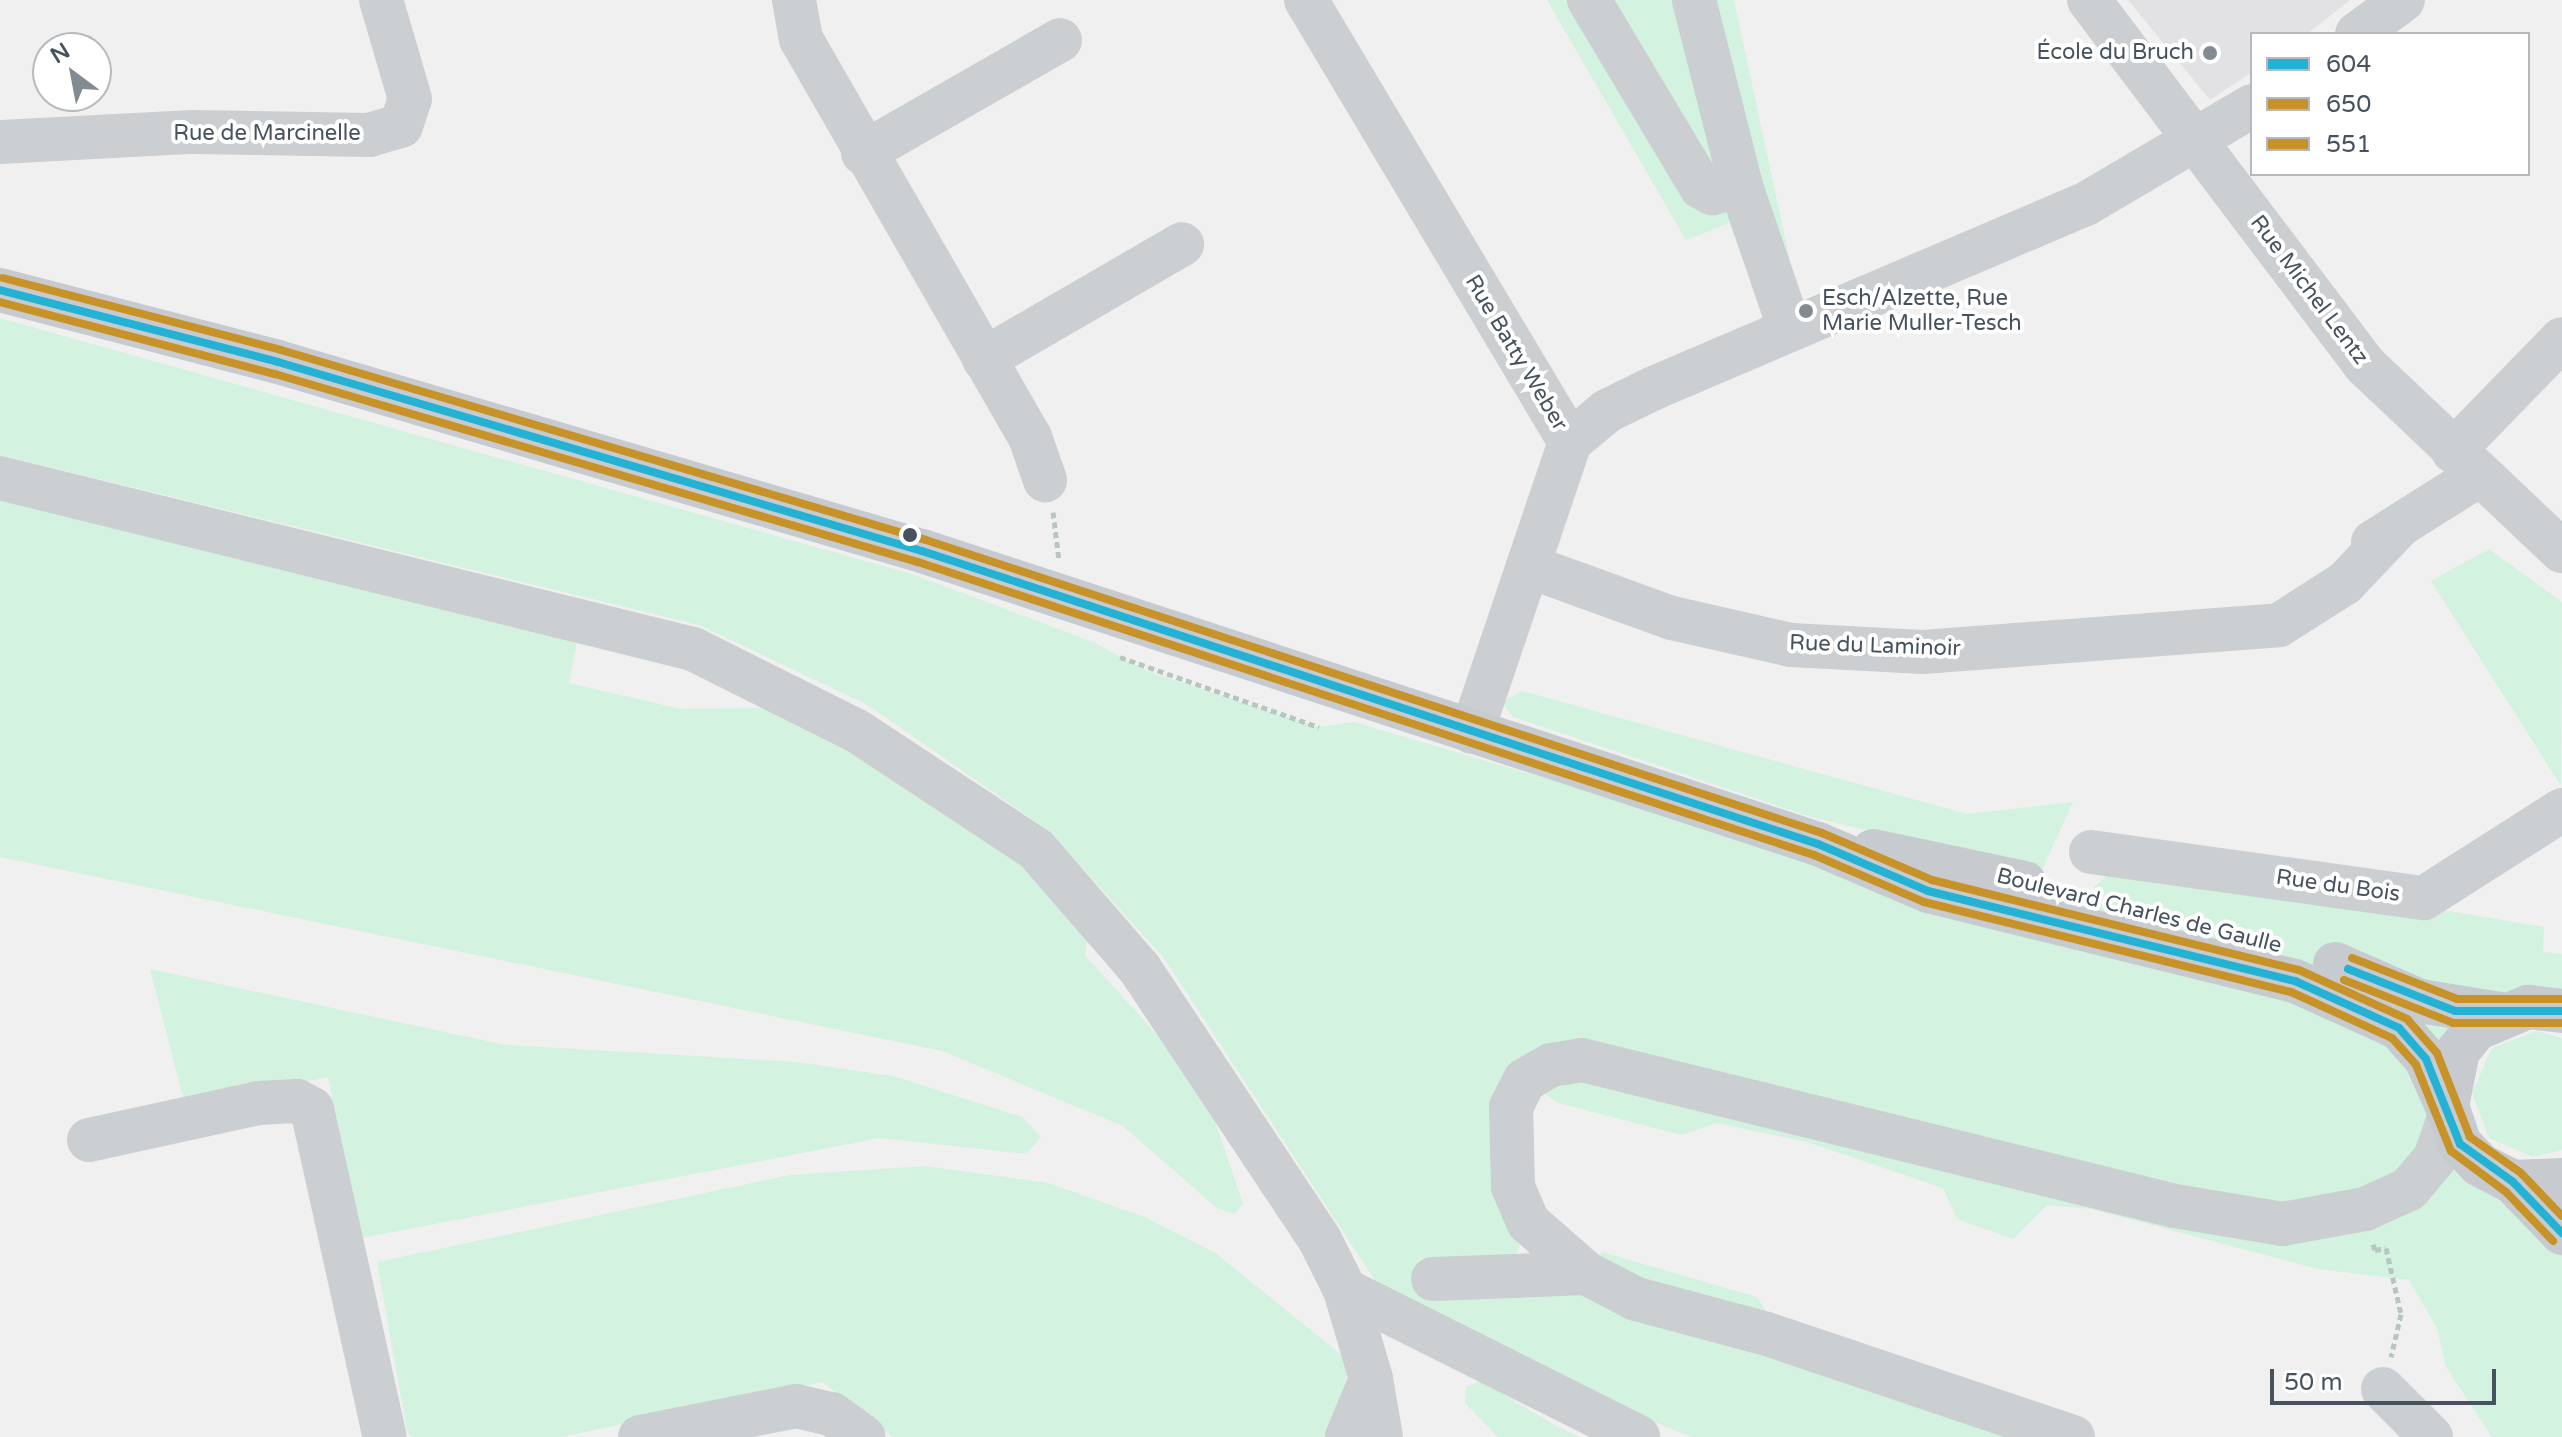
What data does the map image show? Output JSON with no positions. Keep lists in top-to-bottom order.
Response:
{
  "streets": {
    "main road": ["Boulevard Charles de Gaulle"],
    "street": [
      "Rue de Marcinelle",
      "Rue Michel Lentz",
      "Rue Batty Weber",
      "Rue du Laminoir",
      "Rue du Bois"
    ]
  },
  "crossings": [
    ["Rue Michel Lentz", "Rue du Laminoir"],
    ["Rue Batty Weber", "Rue du Laminoir"],
    ["Rue Batty Weber", "Boulevard Charles de Gaulle"]
  ],
  "places": ["École du Bruch", "Esch/Alzette, Rue Marie Muller-Tesch"],
  "lines": ["transit line 551", "transit line 604", "transit line 650"],
  "legend": ["604", "650", "551"],
  "scale_bar": "50 m",
  "north": "top left"
}
